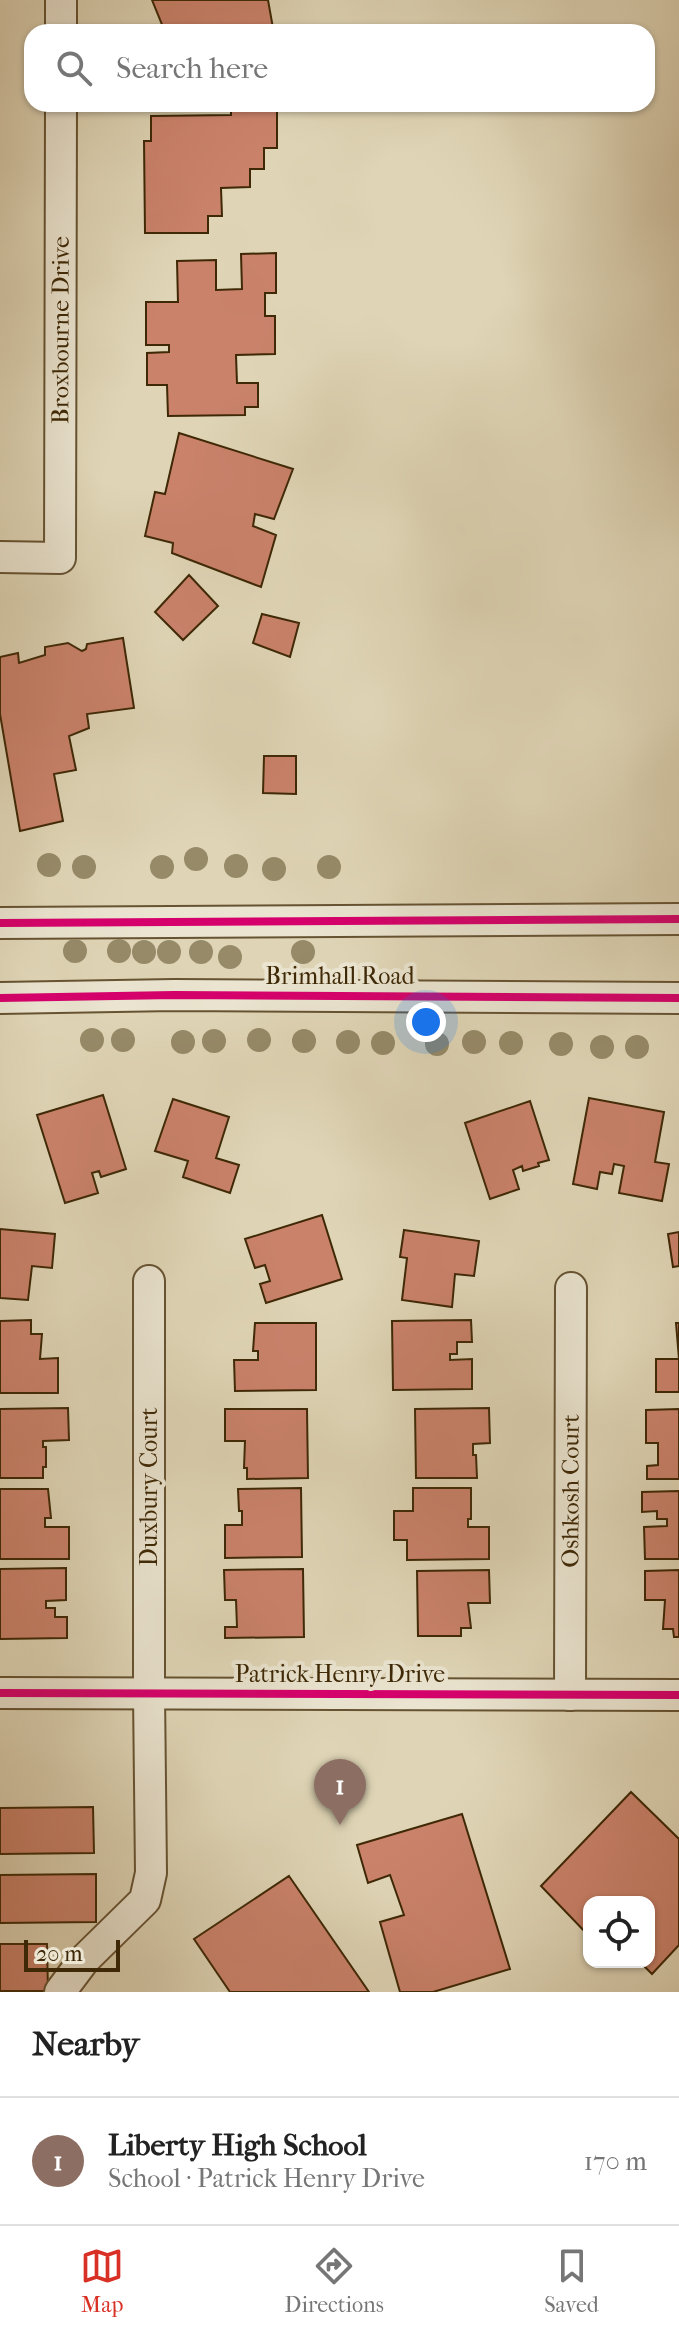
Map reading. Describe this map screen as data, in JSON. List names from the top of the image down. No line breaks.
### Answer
{"streets":{"street":["Broxbourne Drive","Brimhall Road","Duxbury Court","Oshkosh Court","Patrick Henry Drive"]},"crossings":[["Duxbury Court","Patrick Henry Drive"],["Oshkosh Court","Patrick Henry Drive"]],"scale_bar":"20 m","page":{"search":"Search here","pins":"1","scale":"20 m","heading":"Nearby","list":[{"mark":"1","name":"Liberty High School","note":"School · Patrick Henry Drive","value":"170 m"}],"nav":["Map","Directions","Saved"]}}
